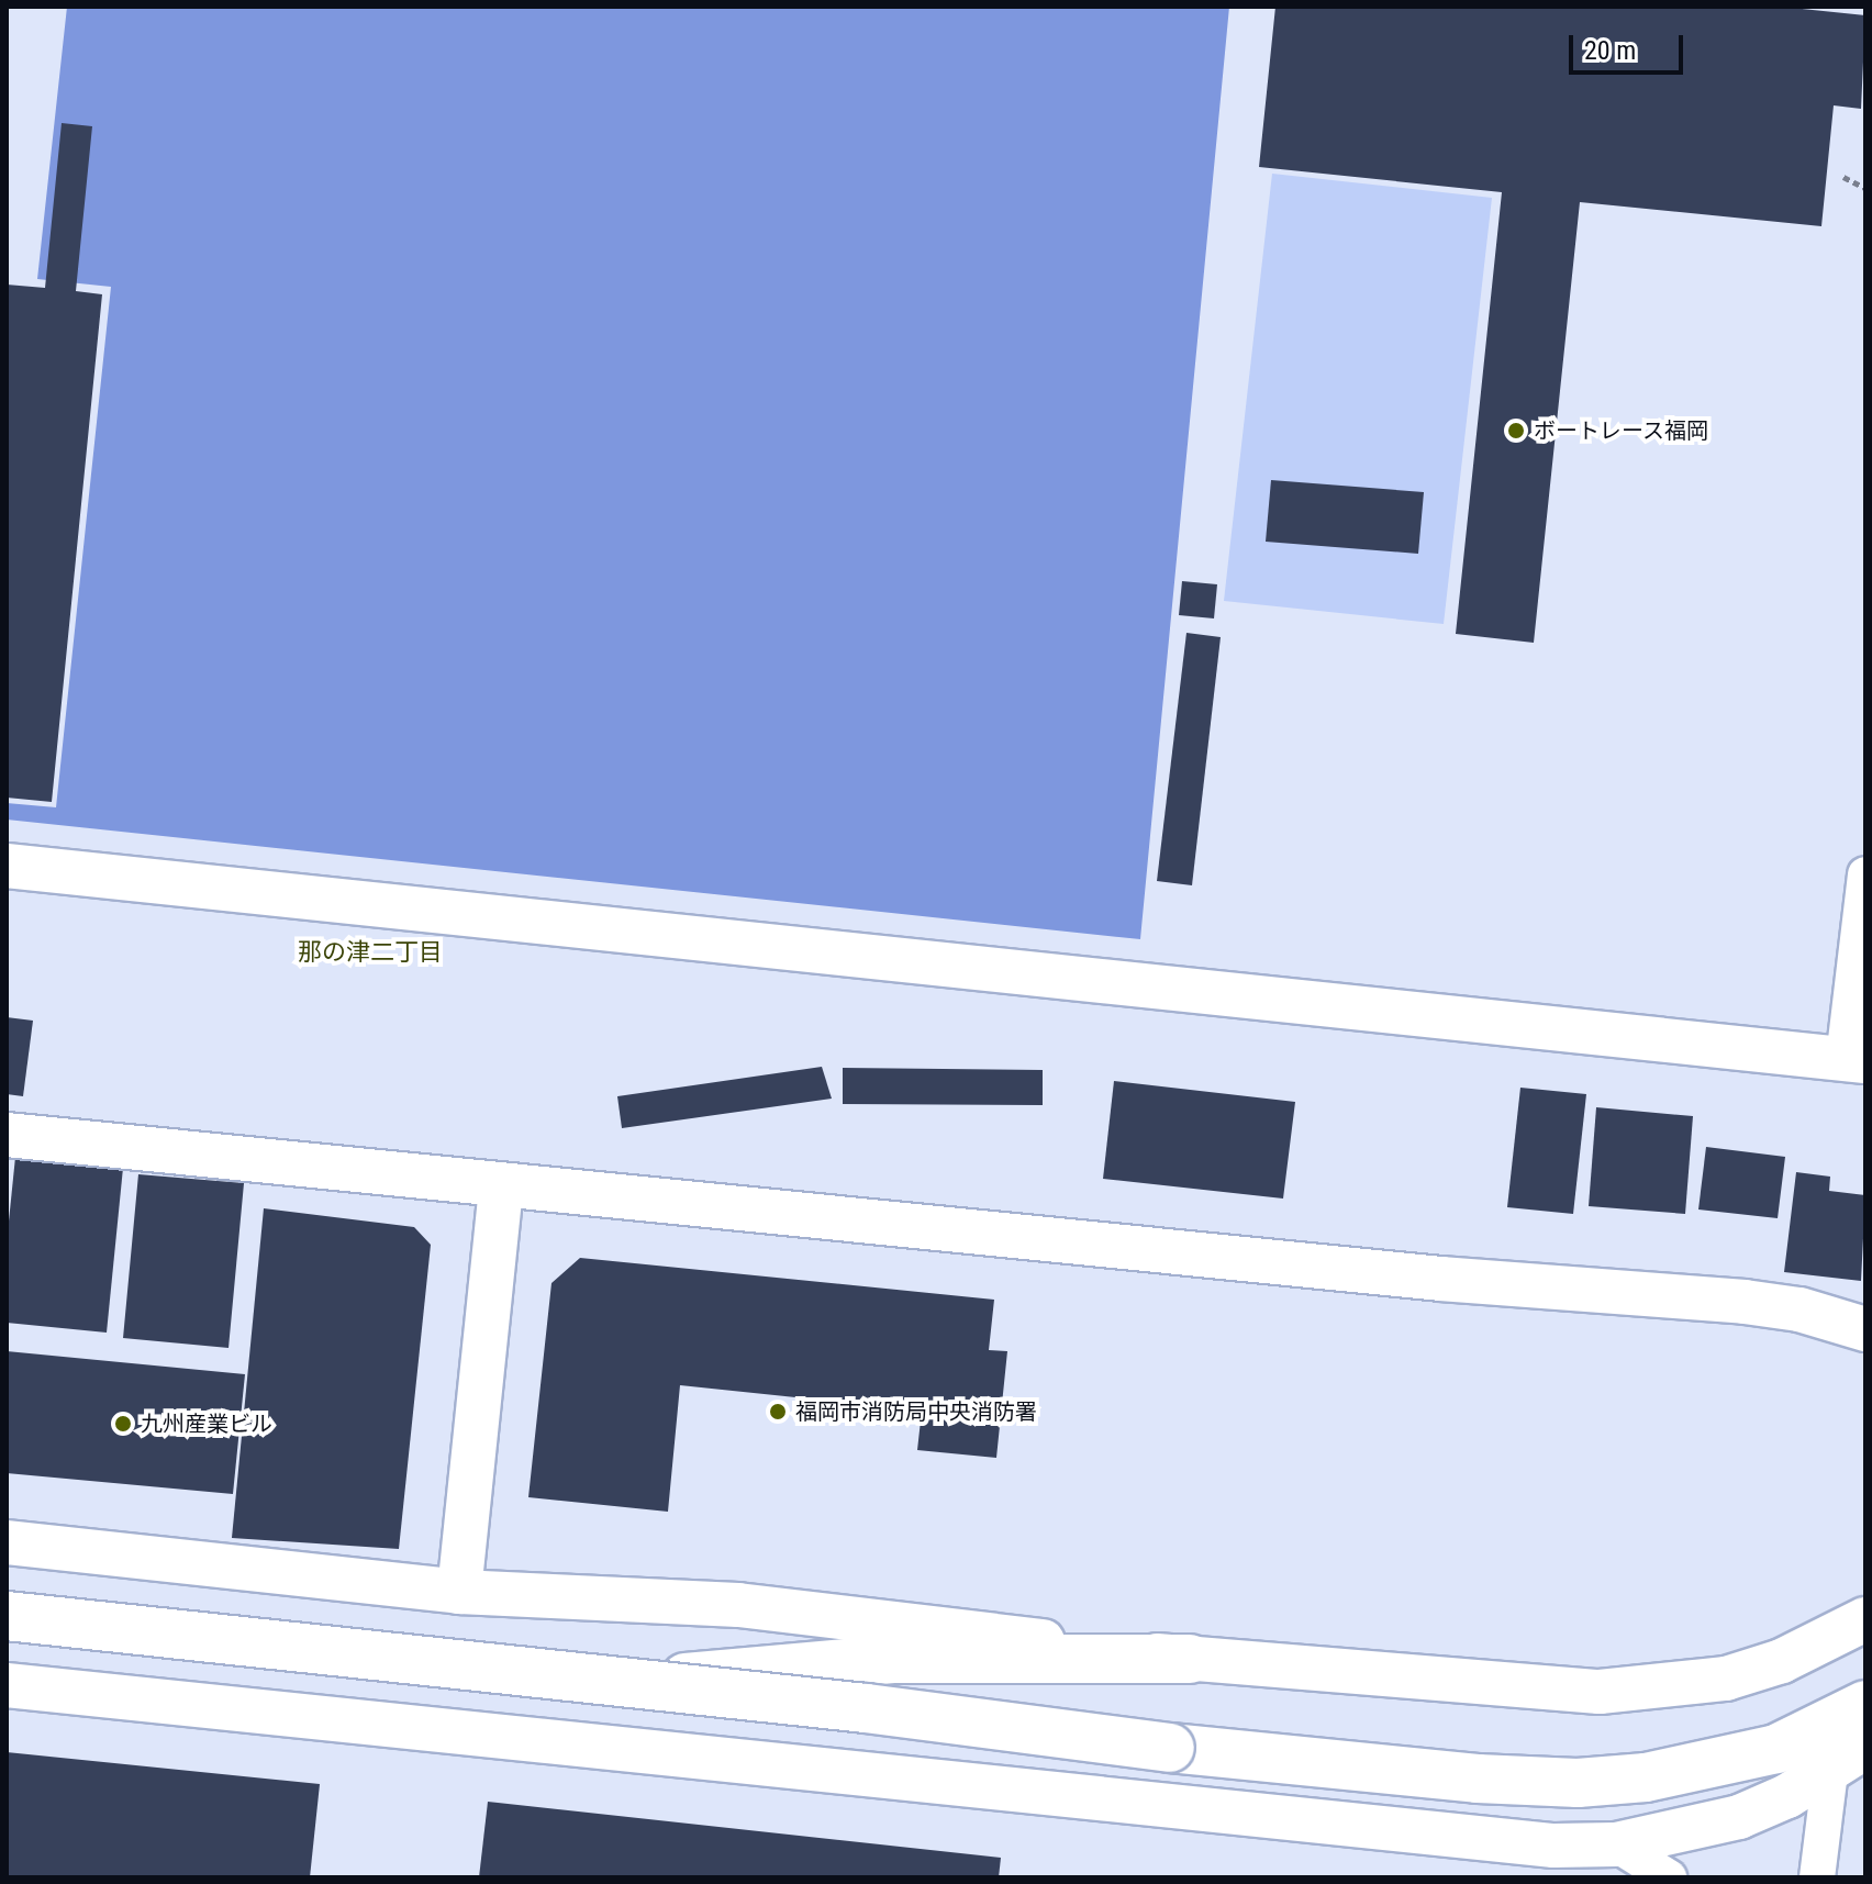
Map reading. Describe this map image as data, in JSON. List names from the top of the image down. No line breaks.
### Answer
{"districts":["那の津二丁目"],"places":["ボートレース福岡","福岡市消防局中央消防署","九州産業ビル"],"scale_bar":"20 m"}
